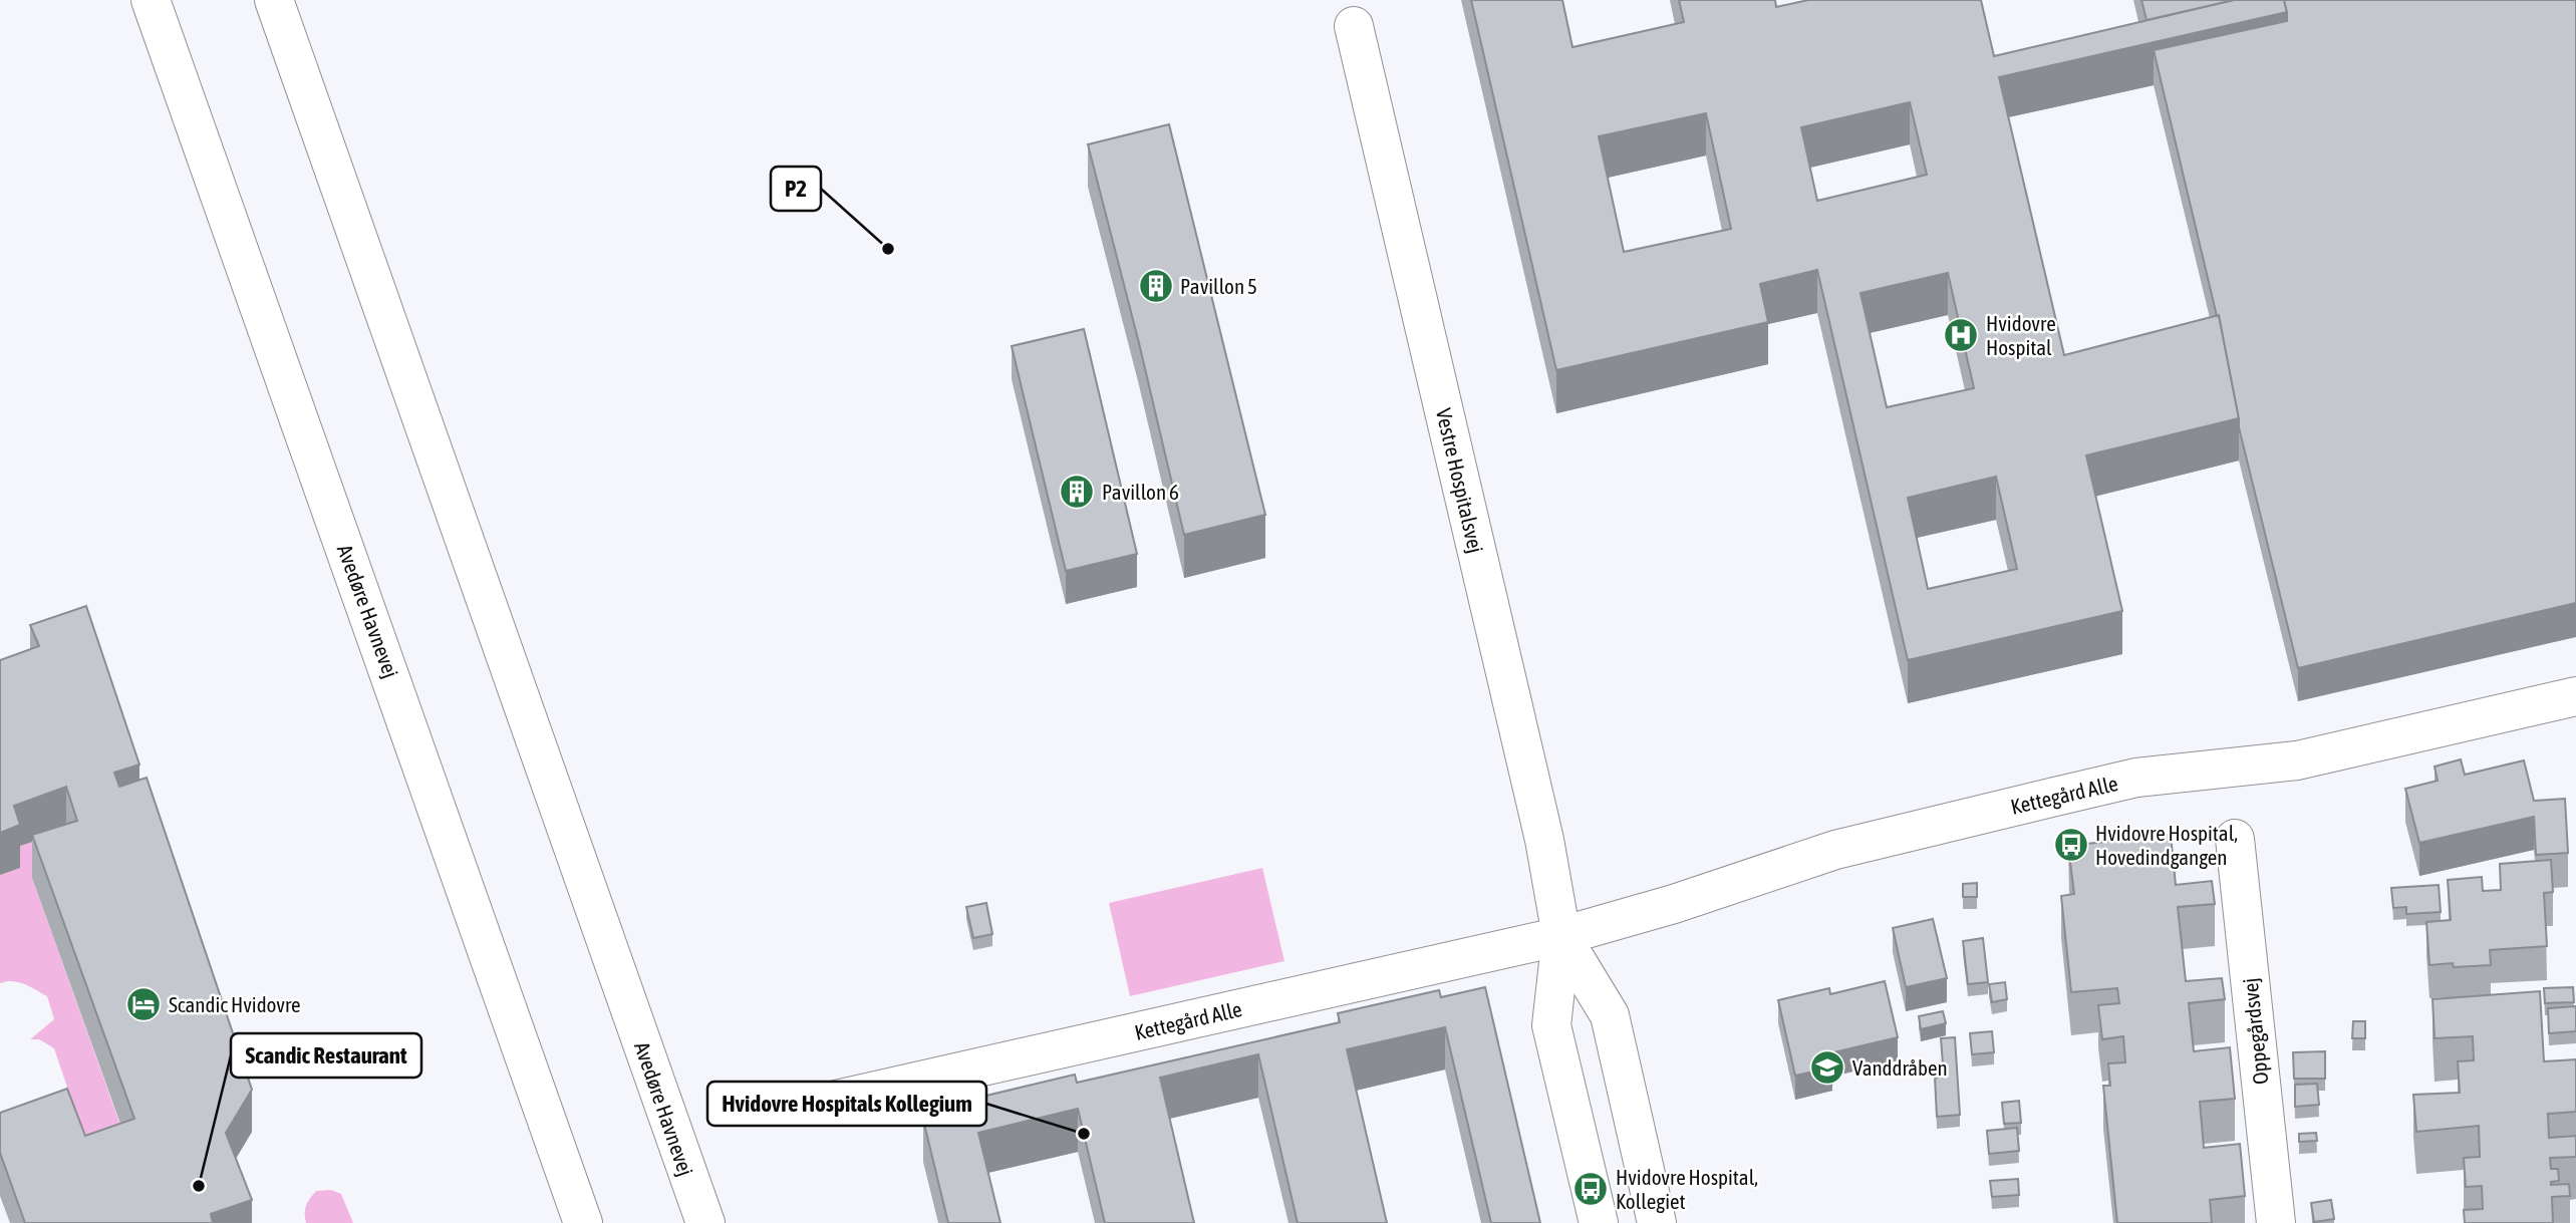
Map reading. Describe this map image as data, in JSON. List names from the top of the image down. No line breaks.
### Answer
{"streets":{"street":["Vestre Hospitalsvej","Avedøre Havnevej","Kettegård Alle","Oppegårdsvej"]},"crossings":[["Vestre Hospitalsvej","Kettegård Alle"]],"places":{"other":["P2","Hvidovre Hospitals Kollegium","Scandic Restaurant"],"building":["Pavillon 5","Pavillon 6"],"hospital":["Hvidovre Hospital"],"bus stop":["Hvidovre Hospital, Hovedindgangen","Hvidovre Hospital, Kollegiet"],"hotel":["Scandic Hvidovre"],"school or university":["Vanddråben"]}}
